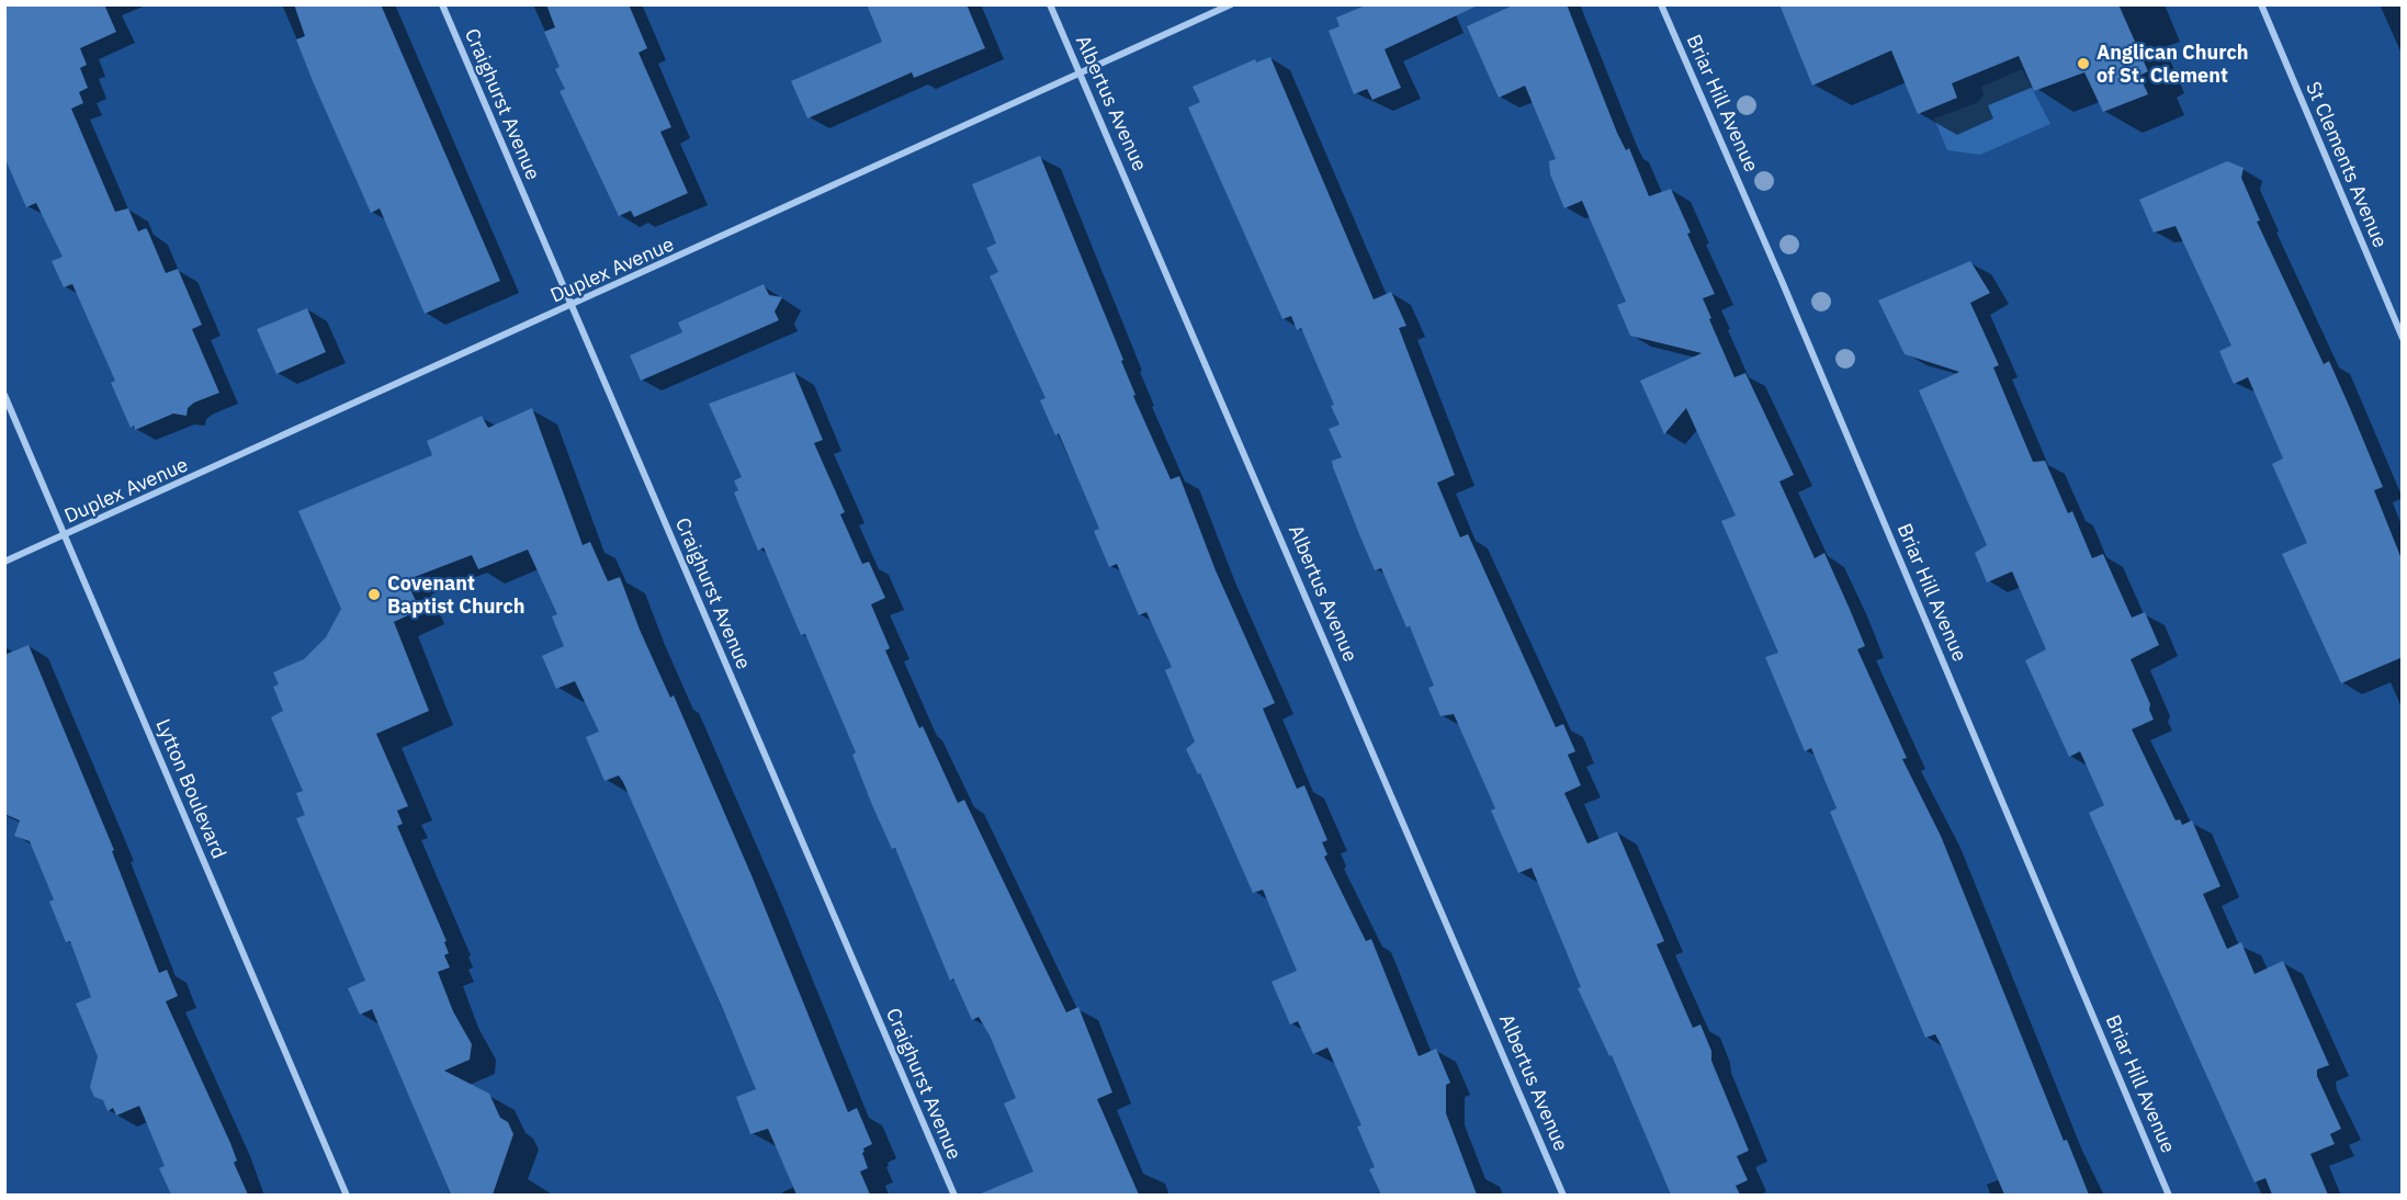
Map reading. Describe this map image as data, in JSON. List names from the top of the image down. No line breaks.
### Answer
{"streets":{"street":["Albertus Avenue","Briar Hill Avenue","Craighurst Avenue","St Clements Avenue","Duplex Avenue","Lytton Boulevard"]},"crossings":[["Albertus Avenue","Duplex Avenue"],["Craighurst Avenue","Duplex Avenue"],["Duplex Avenue","Lytton Boulevard"]],"places":["Anglican Church of St. Clement","Covenant Baptist Church"]}
